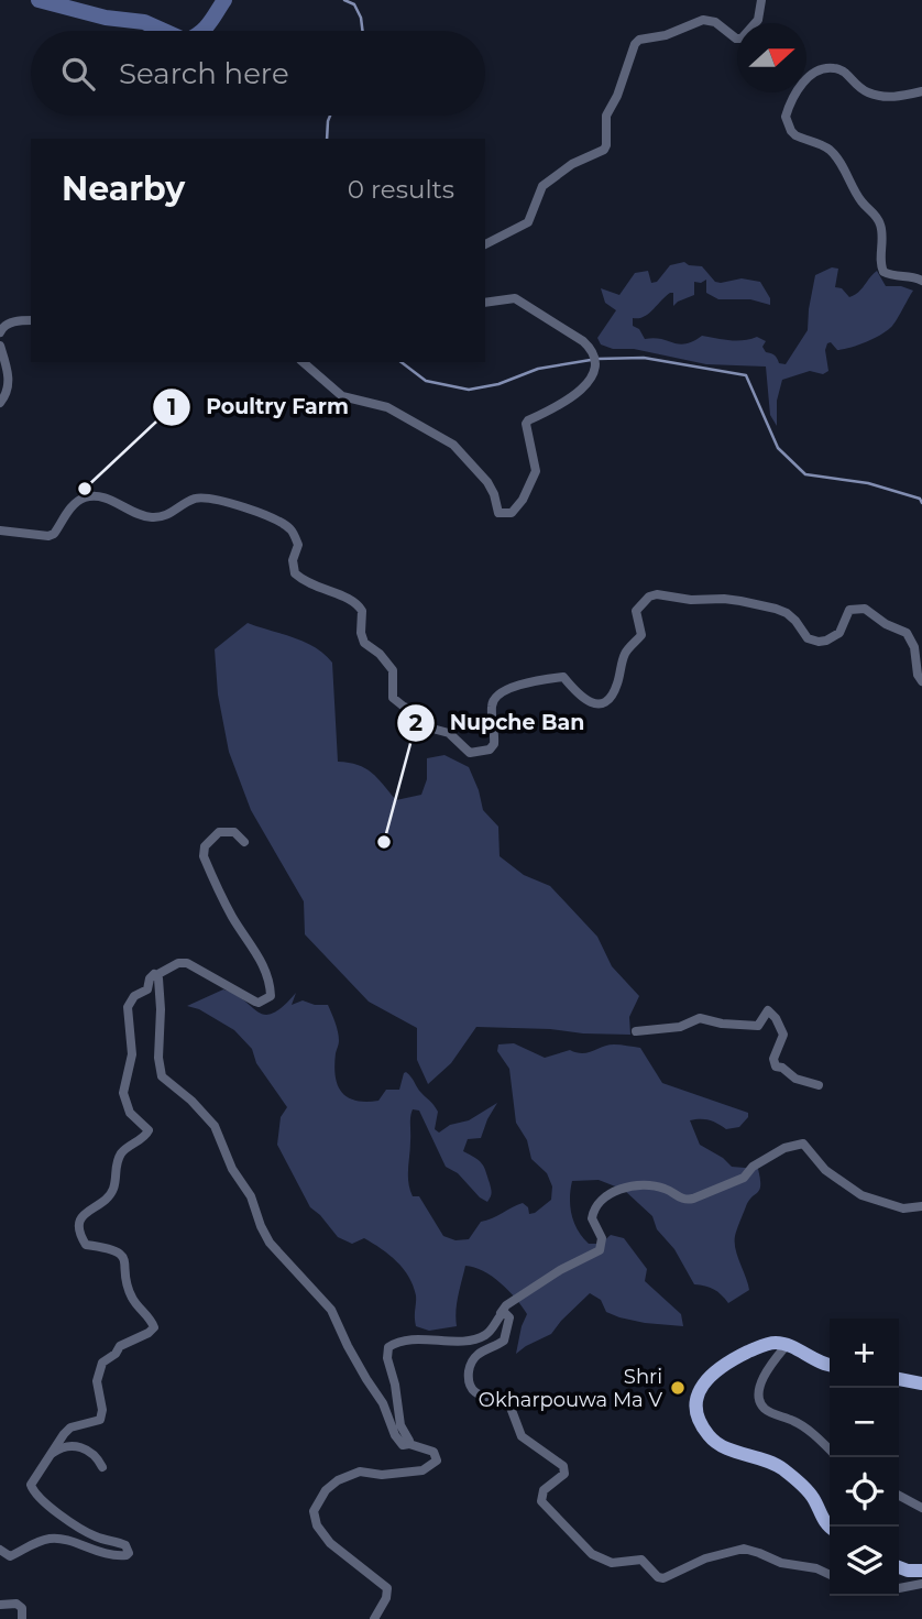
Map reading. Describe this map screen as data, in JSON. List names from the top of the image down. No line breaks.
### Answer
{"places":["Poultry Farm","Nupche Ban","Shri Okharpouwa Ma V"],"north":"right","page":{"search":"Search here","heading":["Nearby","0 results"],"map_buttons":["+","−"]}}
